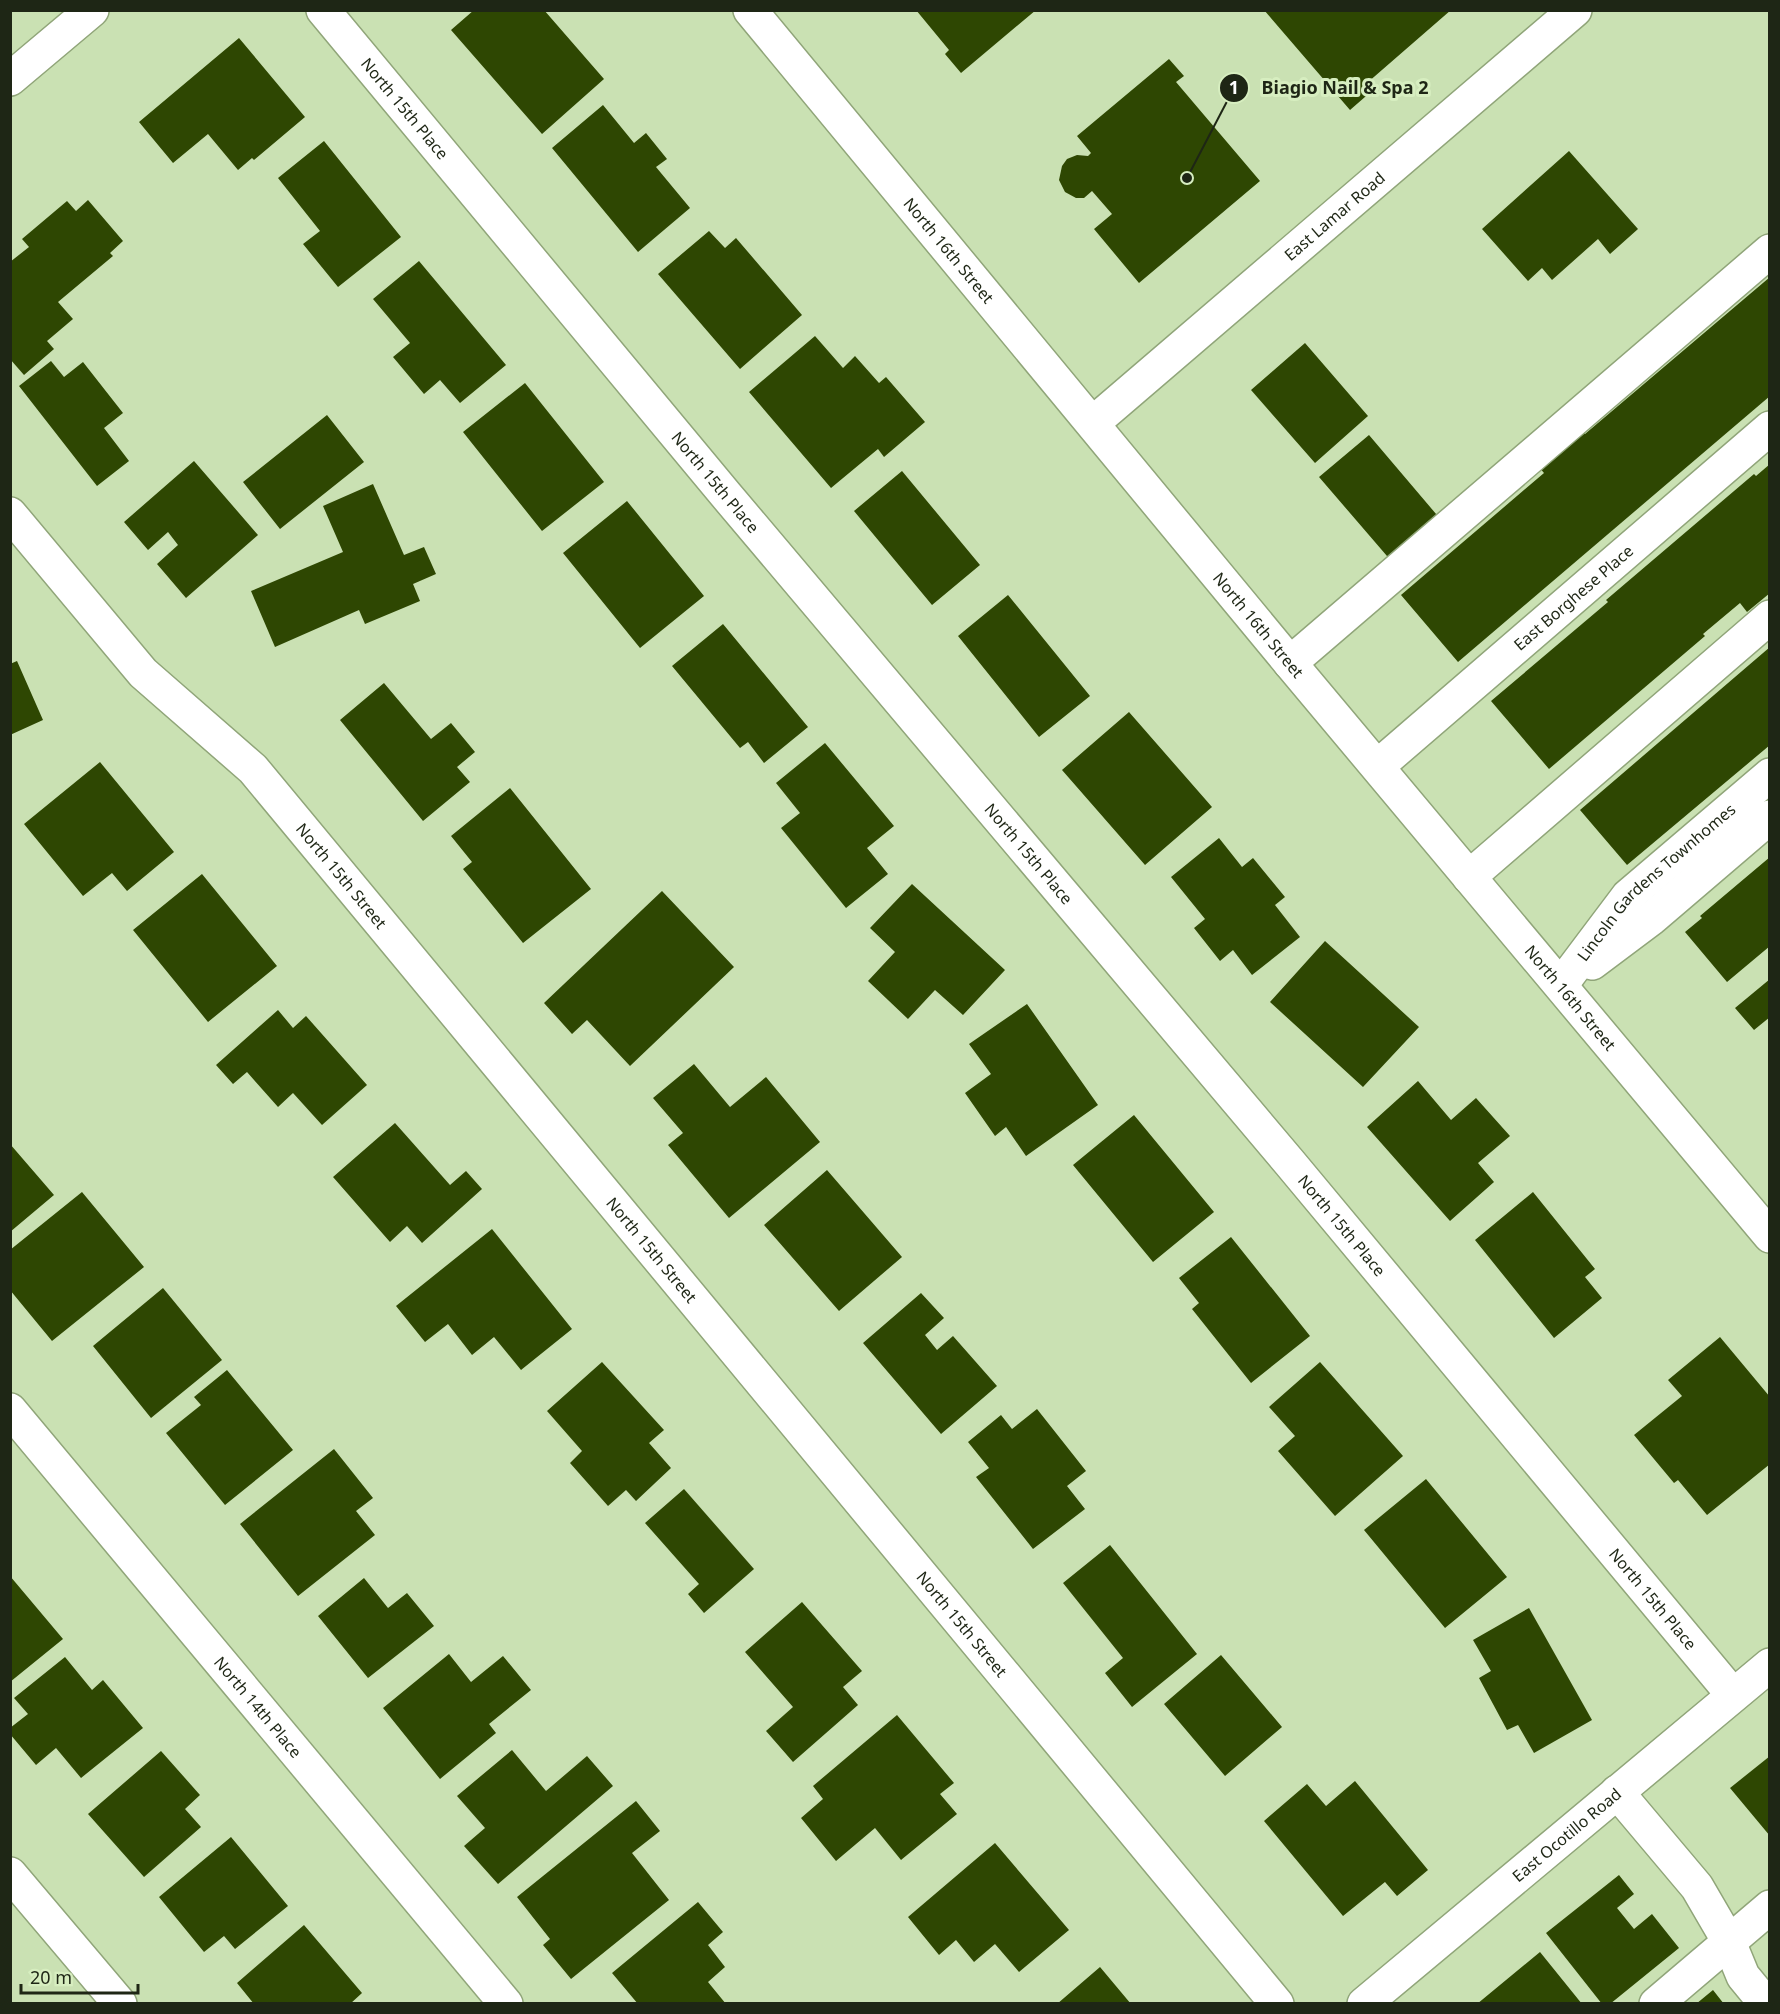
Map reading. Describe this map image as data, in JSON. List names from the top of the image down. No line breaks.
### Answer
{"streets":{"street":["North 15th Place","East Lamar Road","North 16th Street","East Borghese Place","North 15th Street","Lincoln Gardens Townhomes","North 14th Place","East Ocotillo Road"]},"crossings":[["North 15th Place","East Ocotillo Road"],["East Lamar Road","North 16th Street"],["North 16th Street","East Borghese Place"],["North 16th Street","Lincoln Gardens Townhomes"]],"places":["Biagio Nail & Spa 2"],"scale_bar":"20 m"}
